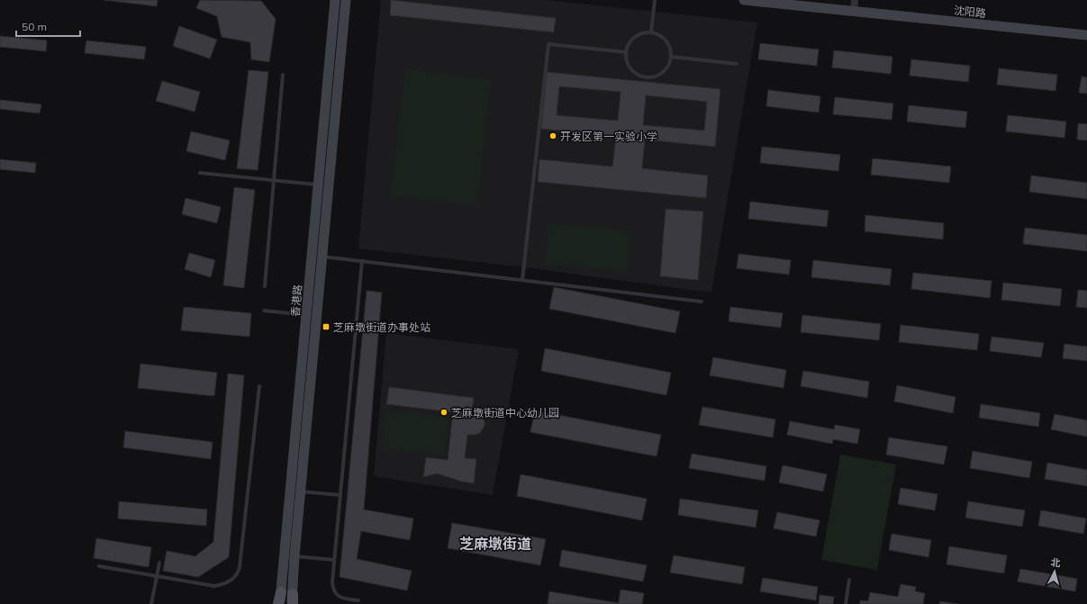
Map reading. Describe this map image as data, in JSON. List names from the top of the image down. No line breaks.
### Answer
{"streets":{"main road":["沈阳路","香港路"]},"districts":["芝麻墩街道"],"places":{"other":["开发区第一实验小学","芝麻墩街道中心幼儿园"],"transit":["芝麻墩街道办事处站"]},"scale_bar":"50 m","north":"top"}
